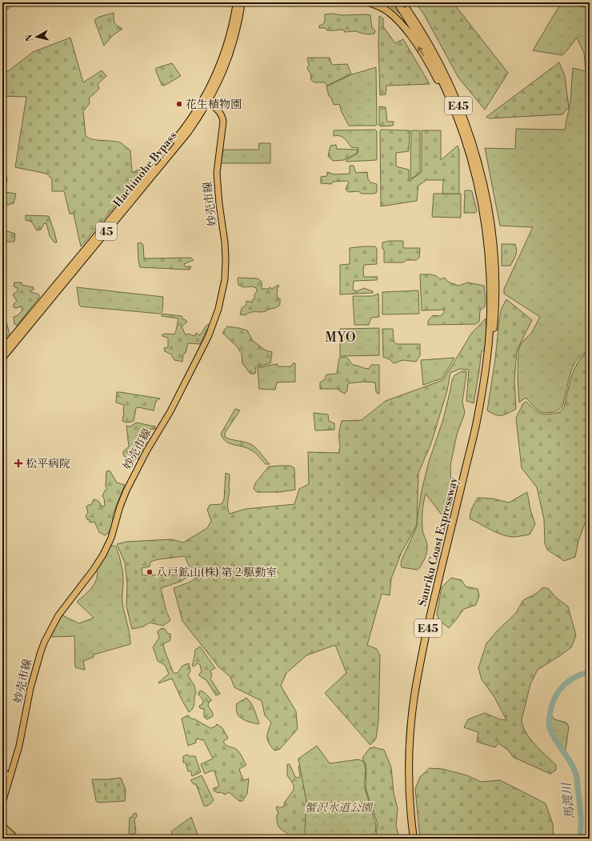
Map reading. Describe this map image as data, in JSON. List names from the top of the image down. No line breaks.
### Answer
{"streets":{"highway":["E45","Hachinohe Bypass","45","Sanriku Coast Expressway"],"main road":["妙売市線"]},"crossings":[["Hachinohe Bypass","妙売市線"]],"districts":["MYO"],"water":["馬渡川"],"parks":["蟹沢水道公園"],"places":{"other":["花生植物園","八戸鉱山(株) 第２駆動室"],"health":["松平病院"]},"north":"left"}
